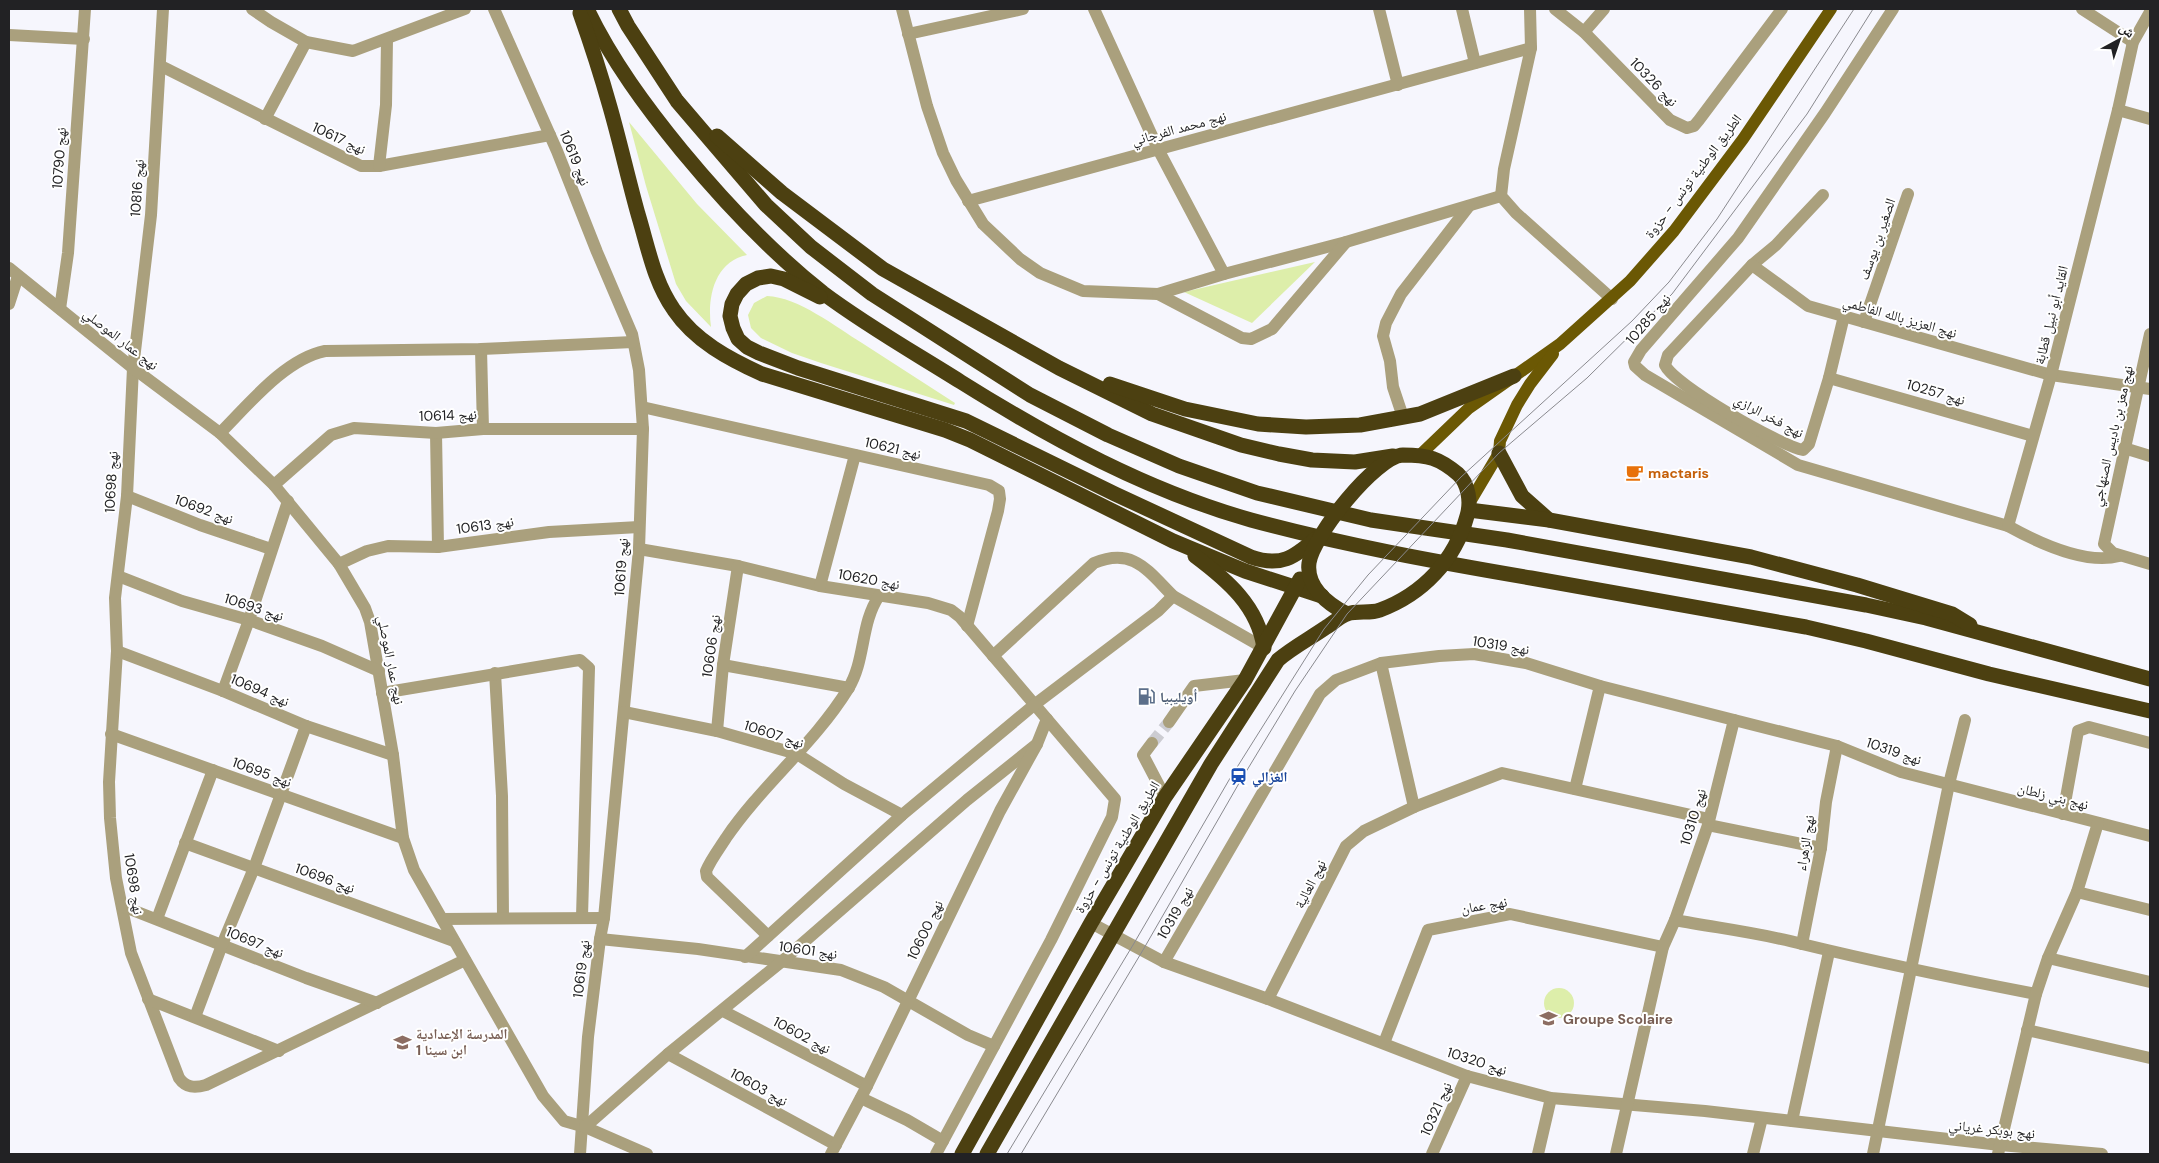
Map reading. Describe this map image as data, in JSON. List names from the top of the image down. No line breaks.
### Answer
{"streets":{"highway":["الطريق الوطنية تونس - حزوة"],"street":["نهج 10326","نهج محمد الفرجاني","نهج 10617","نهج 10790","نهج 10619","نهج 10816","الصغير بن يوسف","القايد أبو نبيل قطابة","نهج العزيز بالله الفاطمي","نهج 10285","نهج عمار الموصلي","نهج 10257","نهج 10614","نهج فخر الرازي","نهج معز بن باديس الصنهاجي","نهج 10621","نهج 10698","نهج 10692","نهج 10613","نهج 10620","نهج 10693","نهج 10319","نهج 10606","نهج 10694","نهج 10607","نهج 10695","نهج بني زلطان","نهج 10310","نهج الزهراء","نهج 10696","نهج العالية","نهج عمان","نهج 10600","نهج 10697","نهج 10601","نهج 10602","نهج 10320","نهج 10603","نهج 10321","نهج بوبكر غرياني"]},"crossings":[["نهج 10617","نهج 10619"],["نهج 10617","نهج 10816"],["نهج 10790","نهج عمار الموصلي"],["نهج 10619","نهج عمار الموصلي"],["نهج 10619","نهج 10614"],["نهج 10619","نهج 10621"],["نهج 10619","نهج 10613"],["نهج 10619","نهج 10620"],["نهج 10619","نهج 10607"],["نهج 10619","نهج 10601"],["الطريق الوطنية تونس - حزوة","نهج 10320"],["نهج 10816","نهج عمار الموصلي"],["نهج 10816","نهج 10698"],["الصغير بن يوسف","نهج العزيز بالله الفاطمي"],["القايد أبو نبيل قطابة","نهج العزيز بالله الفاطمي"],["القايد أبو نبيل قطابة","نهج 10285"],["القايد أبو نبيل قطابة","نهج 10257"],["نهج العزيز بالله الفاطمي","نهج فخر الرازي"],["نهج العزيز بالله الفاطمي","نهج معز بن باديس الصنهاجي"],["نهج عمار الموصلي","نهج 10614"],["نهج عمار الموصلي","نهج 10698"],["نهج عمار الموصلي","نهج 10613"],["نهج عمار الموصلي","نهج 10693"],["نهج عمار الموصلي","نهج 10694"],["نهج عمار الموصلي","نهج 10695"],["نهج عمار الموصلي","نهج 10696"],["نهج 10257","نهج فخر الرازي"],["نهج 10621","نهج 10620"],["نهج 10698","نهج 10692"],["نهج 10698","نهج 10693"],["نهج 10698","نهج 10694"],["نهج 10698","نهج 10695"],["نهج 10698","نهج 10697"],["نهج 10620","نهج 10606"],["نهج 10620","نهج 10600"],["نهج 10319","نهج بني زلطان"],["نهج 10319","نهج 10310"],["نهج 10319","نهج الزهراء"],["نهج 10319","نهج 10320"],["نهج 10606","نهج 10607"],["نهج 10310","نهج العالية"],["نهج 10310","نهج عمان"],["نهج 10310","نهج 10320"],["نهج الزهراء","نهج العالية"],["نهج العالية","نهج 10320"],["نهج عمان","نهج 10320"],["نهج 10600","نهج 10601"],["نهج 10600","نهج 10602"],["نهج 10600","نهج 10603"],["نهج 10320","نهج 10321"],["نهج 10320","نهج بوبكر غرياني"]],"places":{"cafe":["mactaris"],"fuel station":["أويليبيا"],"station":["الغزالي"],"school or university":["Groupe Scolaire","المدرسة الإعدادية ابن سينا 1"]},"north":"top right"}
